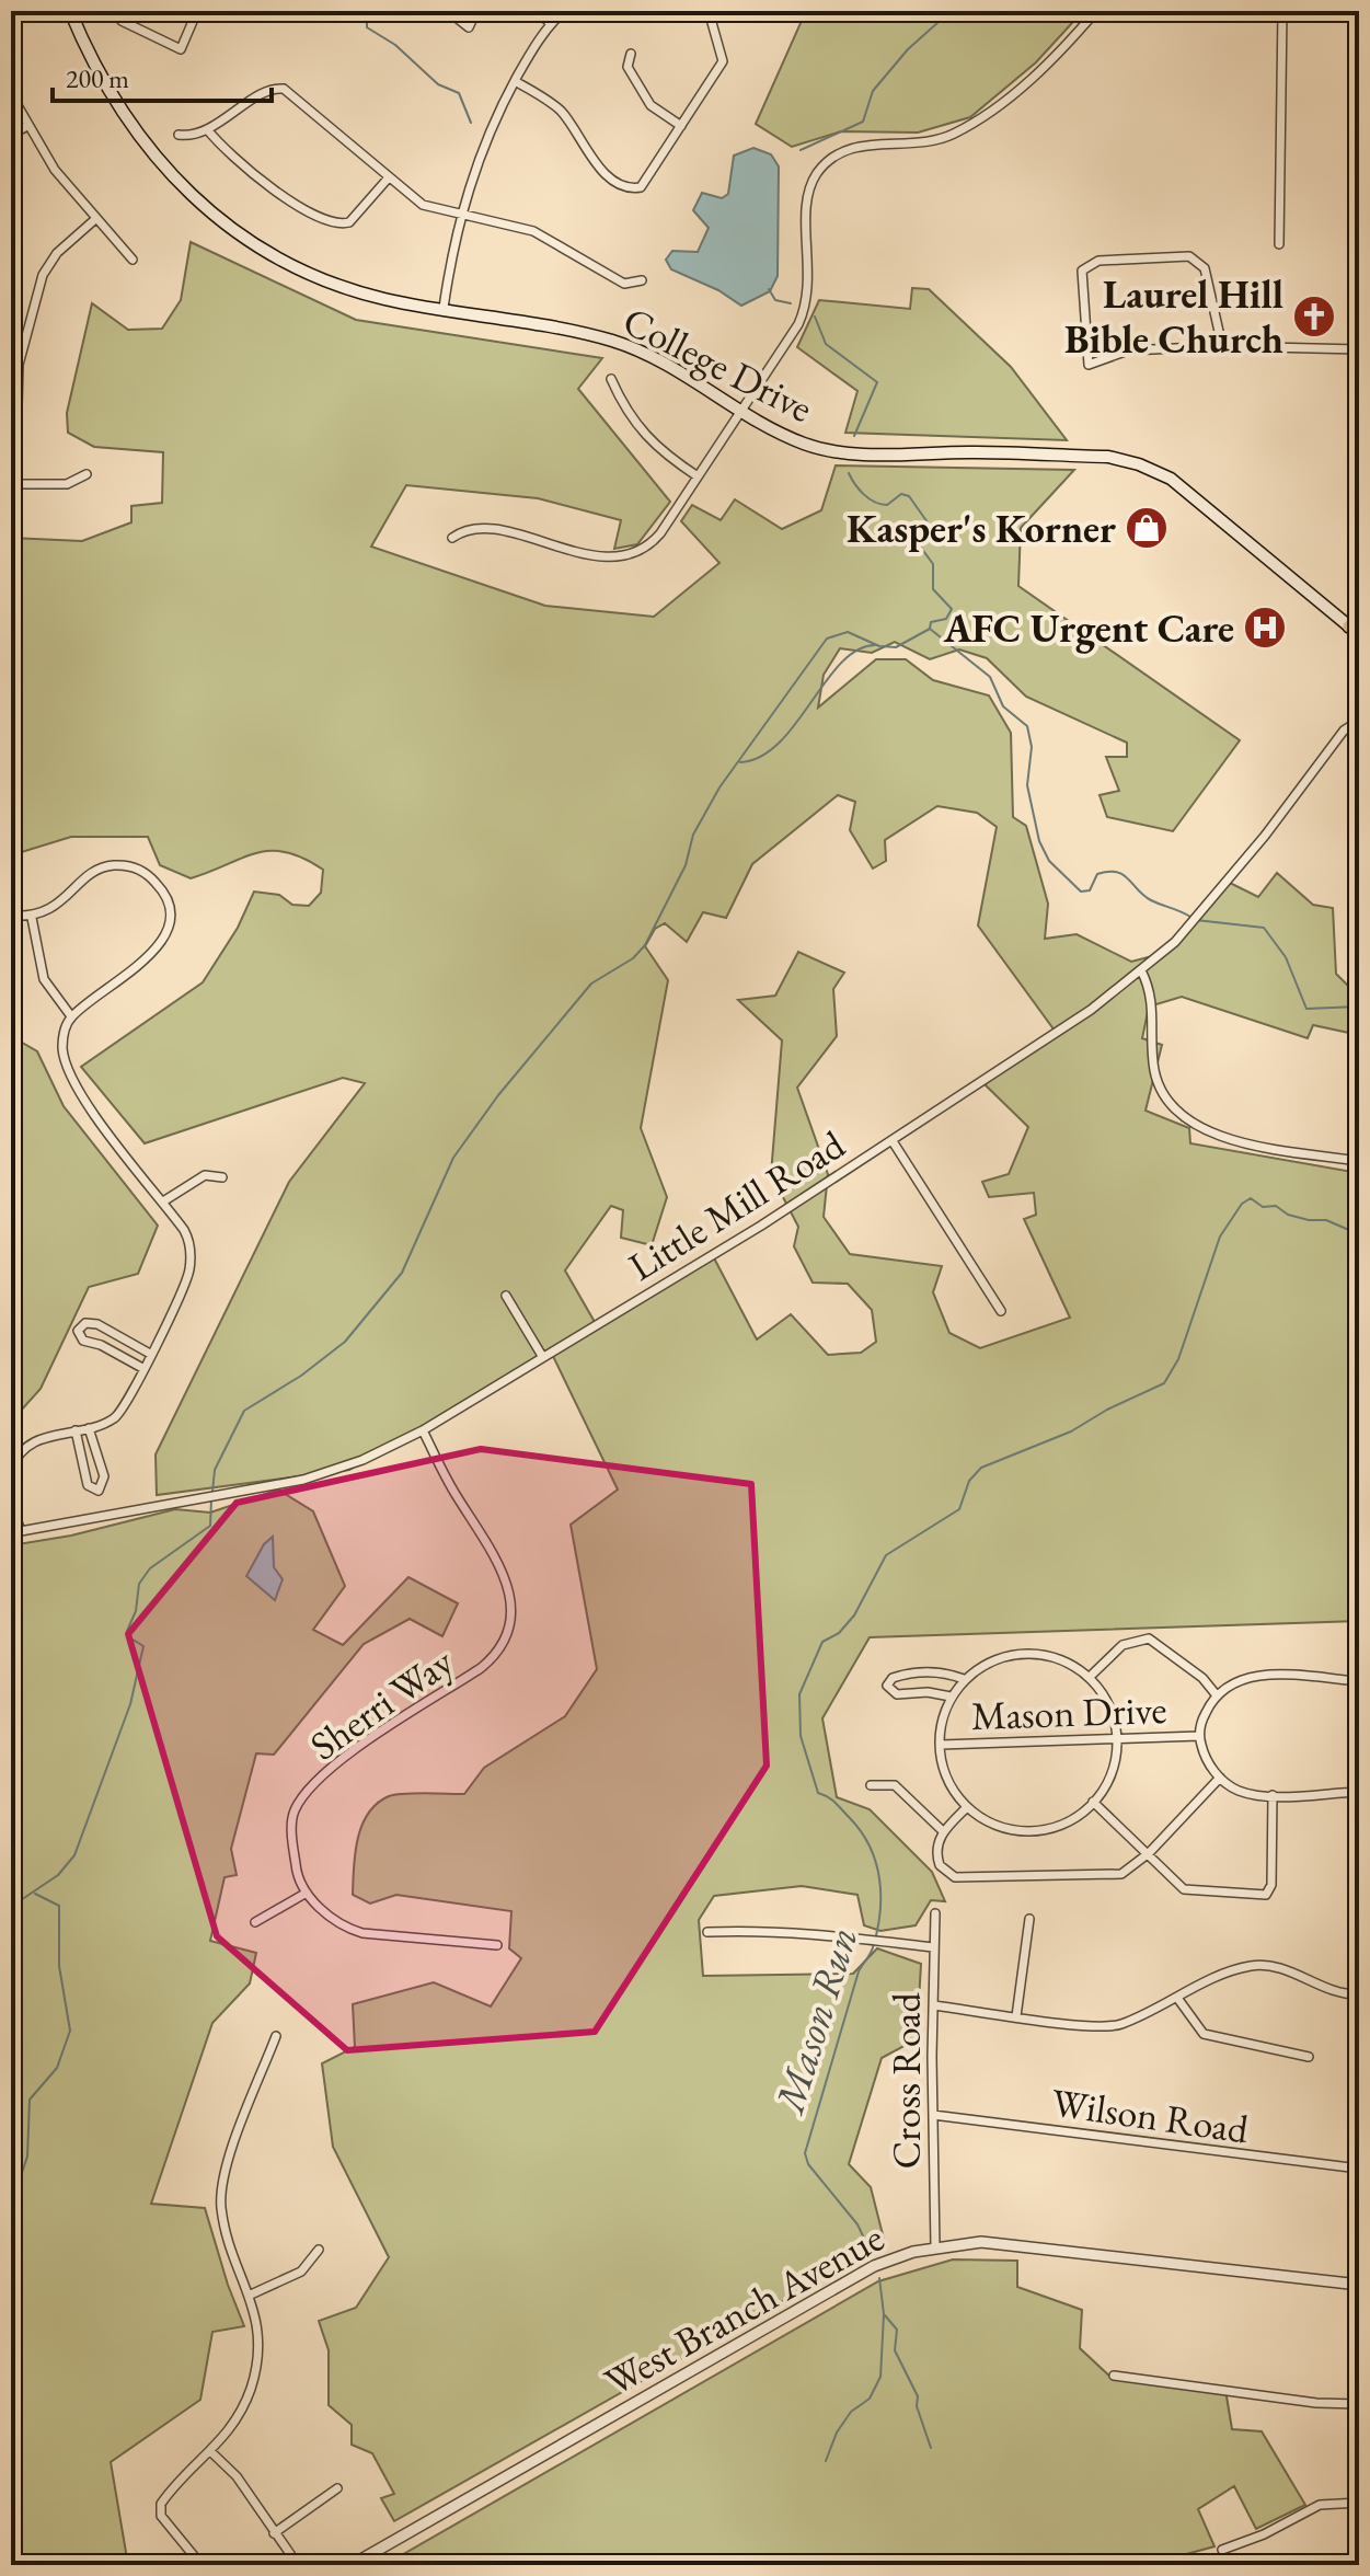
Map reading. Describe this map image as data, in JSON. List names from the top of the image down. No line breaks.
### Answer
{"streets":{"main road":["College Drive"],"street":["Little Mill Road","Sherri Way","Mason Drive","Cross Road","Wilson Road","West Branch Avenue"]},"crossings":[["Little Mill Road","Sherri Way"],["Cross Road","Wilson Road"],["Cross Road","West Branch Avenue"]],"water":["Mason Run"],"places":{"church":["Laurel Hill Bible Church"],"shop":["Kasper's Korner"],"hospital":["AFC Urgent Care"]},"scale_bar":"200 m"}
